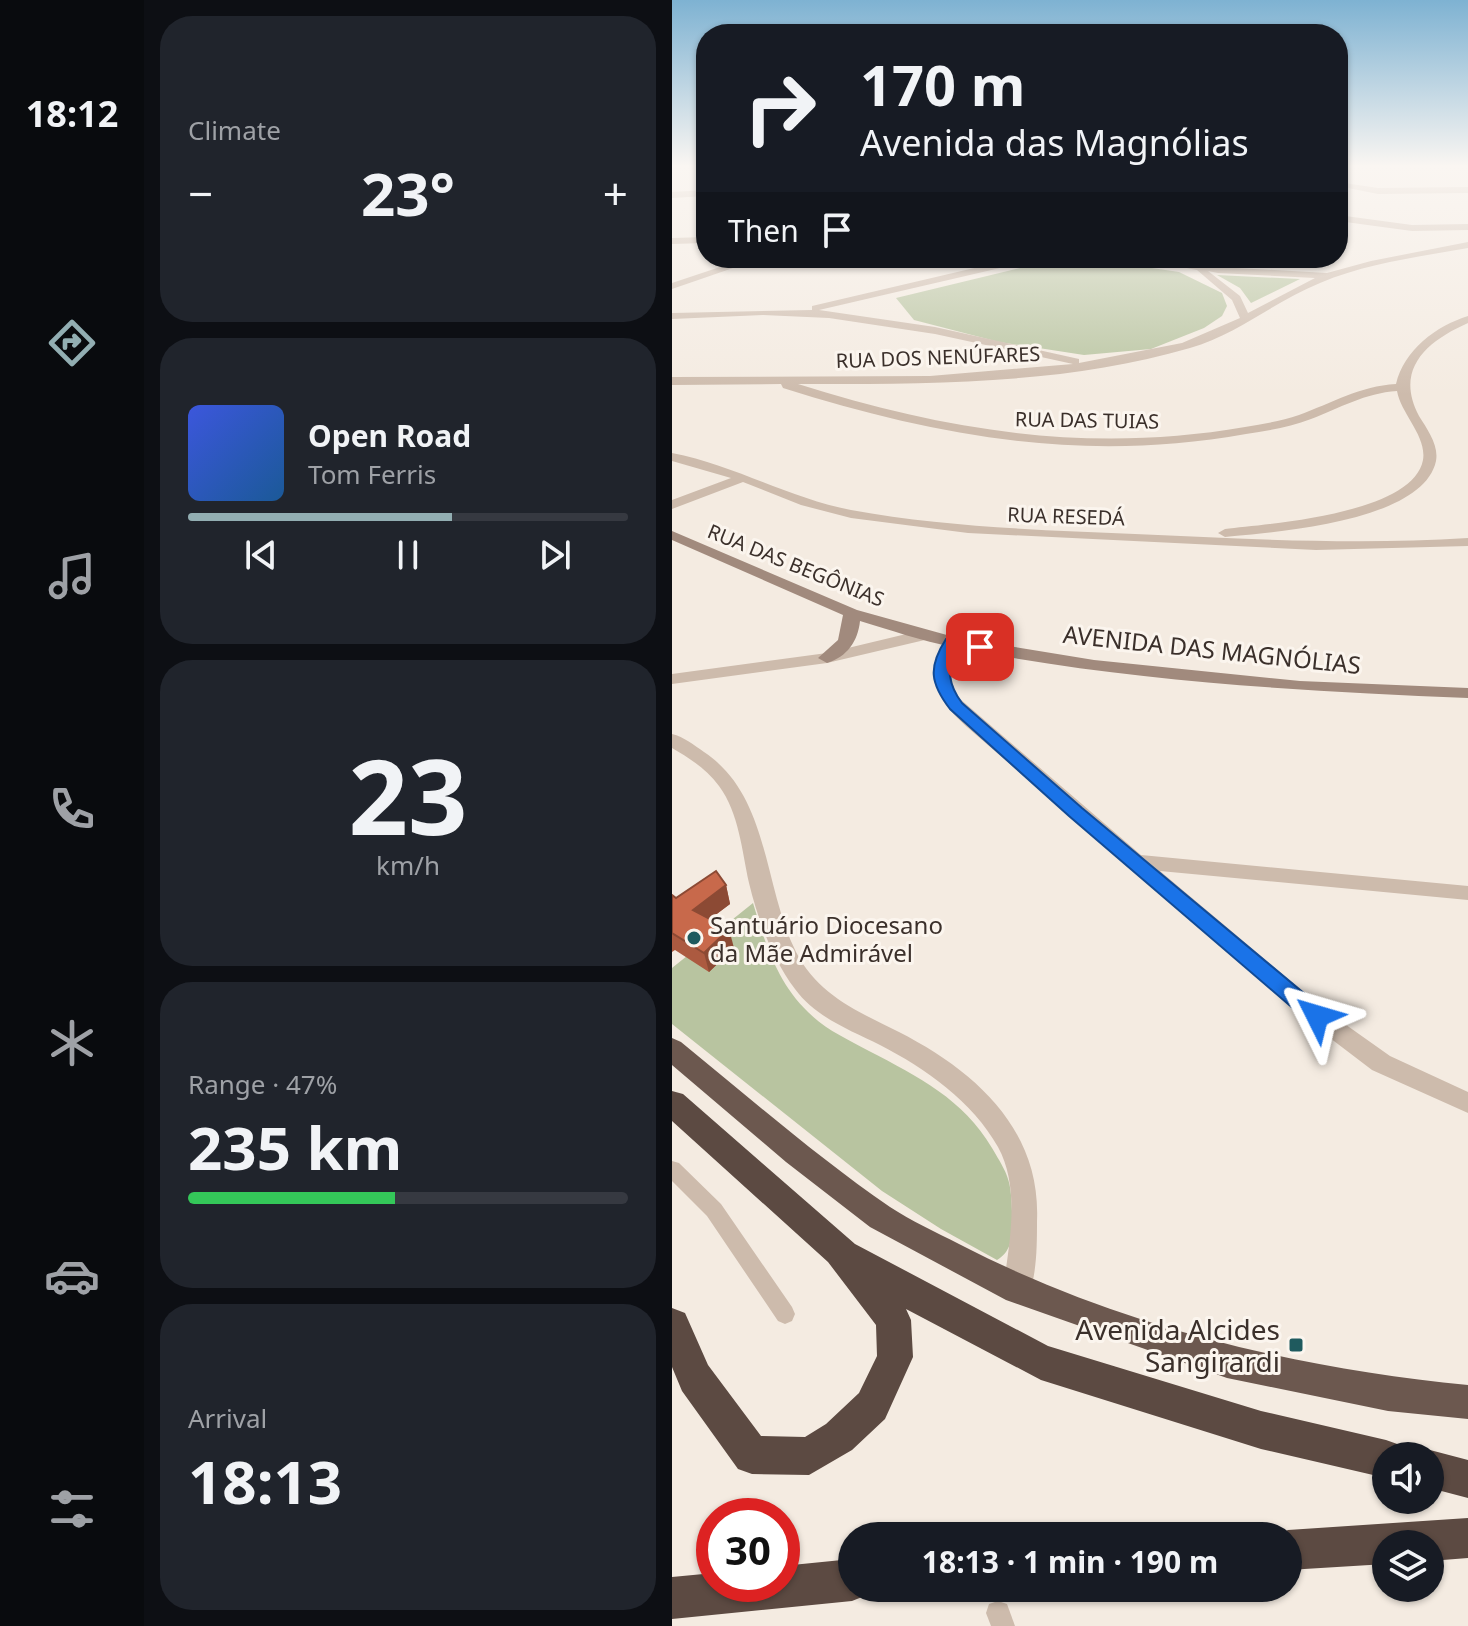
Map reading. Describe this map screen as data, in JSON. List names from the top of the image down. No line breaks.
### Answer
{"streets":{"main road":["RUA DAS BEGÔNIAS","AVENIDA DAS MAGNÓLIAS"],"street":["RUA DOS NENÚFARES","RUA DAS TUIAS","RUA RESEDÁ"]},"crossings":[["RUA DOS NENÚFARES","RUA DAS TUIAS"],["RUA DAS BEGÔNIAS","AVENIDA DAS MAGNÓLIAS"]],"places":{"other":["Santuário Diocesano da Mãe Admirável"],"transit":["Avenida Alcides Sangirardi"]},"page":{"tabs":"18:12","tile":["Climate",["23","km/h"],["Range · 47%","235 km"],["Arrival","18:13"]],"turn":["170 m","Avenida das Magnólias"],"heat":["−","23°","+"],"then":"Then","song":["Open Road","Tom Ferris"],"limit":"30","trip":"18:13 · 1 min · 190 m"}}
